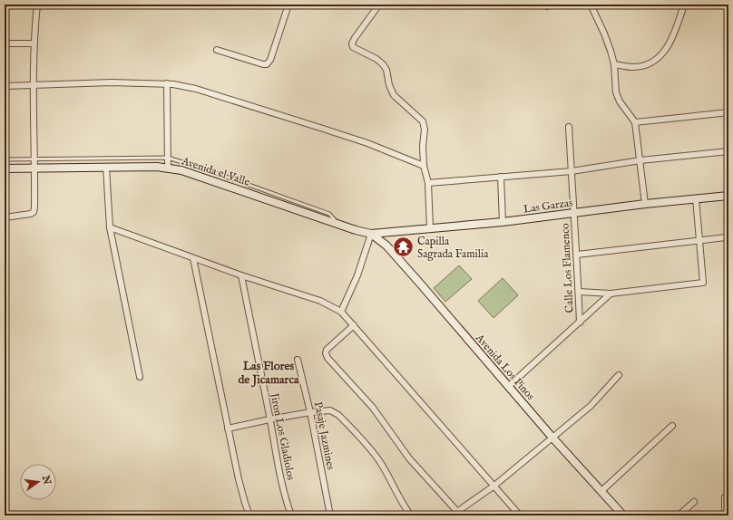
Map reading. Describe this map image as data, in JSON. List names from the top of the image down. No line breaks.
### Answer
{"streets":{"street":["Avenida el Valle","Las Garzas","Calle Los Flamenco","Avenida Los Pinos","Pasaje Jazmines","Jiron Los Gladiolos"]},"crossings":[["Avenida el Valle","Las Garzas"],["Avenida el Valle","Avenida Los Pinos"],["Las Garzas","Calle Los Flamenco"],["Las Garzas","Avenida Los Pinos"]],"districts":["Las Flores de Jicamarca"],"places":{"temple":["Capilla Sagrada Familia"]},"north":"right"}
